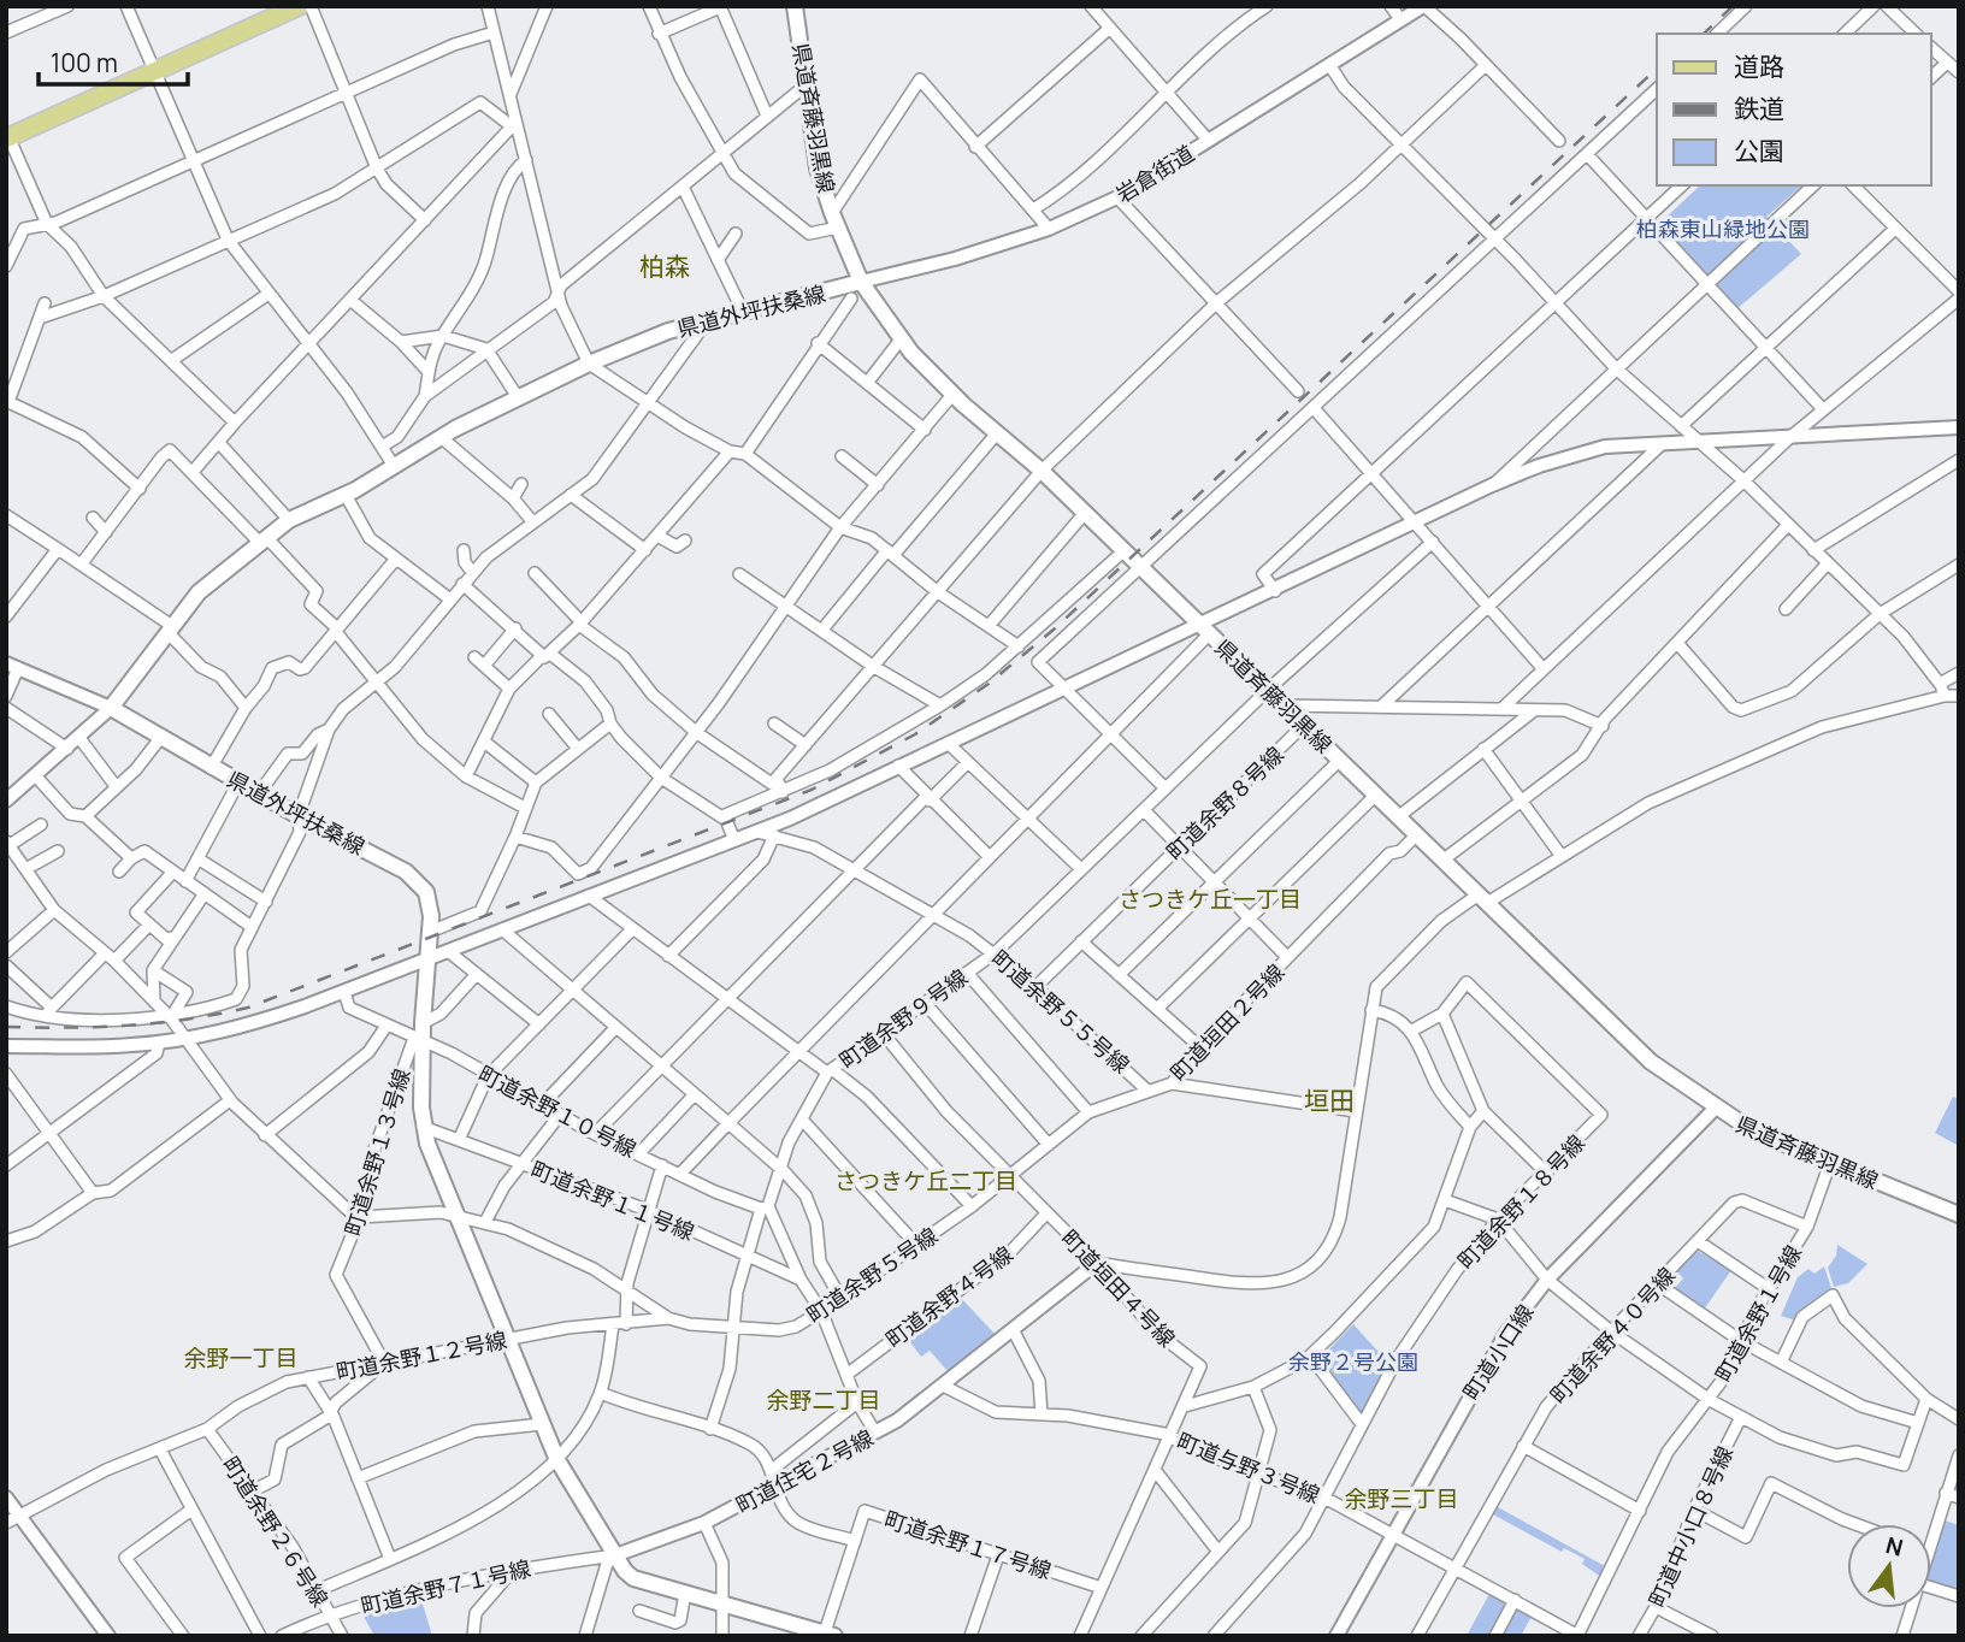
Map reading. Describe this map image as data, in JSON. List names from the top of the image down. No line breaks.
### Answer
{"streets":{"main road":["県道斉藤羽黒線","県道外坪扶桑線"],"street":["岩倉街道","町道余野８号線","町道余野５５号線","町道余野９号線","町道垣田２号線","町道余野１０号線","町道余野１３号線","町道余野１１号線","町道余野１８号線","町道余野５号線","町道垣田４号線","町道余野４号線","町道余野１号線","町道余野４０号線","町道小口線","町道余野１２号線","町道与野３号線","町道住宅２号線","町道中小口８号線","町道余野２６号線","町道余野１７号線","町道余野７１号線"]},"crossings":[["県道斉藤羽黒線","岩倉街道"],["県道斉藤羽黒線","県道外坪扶桑線"],["県道斉藤羽黒線","町道余野８号線"],["県道斉藤羽黒線","町道余野９号線"],["県道斉藤羽黒線","町道垣田２号線"],["県道斉藤羽黒線","町道余野１号線"],["県道斉藤羽黒線","町道小口線"],["岩倉街道","県道外坪扶桑線"],["県道外坪扶桑線","町道余野１０号線"],["県道外坪扶桑線","町道余野１３号線"],["県道外坪扶桑線","町道余野１１号線"],["県道外坪扶桑線","町道余野５号線"],["県道外坪扶桑線","町道余野１２号線"],["県道外坪扶桑線","町道住宅２号線"],["県道外坪扶桑線","町道余野１７号線"],["県道外坪扶桑線","町道余野７１号線"],["町道余野８号線","町道余野５５号線"],["町道余野５５号線","町道余野９号線"],["町道余野５５号線","町道垣田２号線"],["町道余野９号線","町道余野１０号線"],["町道余野９号線","町道余野１１号線"],["町道余野９号線","町道余野５号線"],["町道余野９号線","町道垣田４号線"],["町道垣田２号線","町道余野５号線"],["町道垣田２号線","町道垣田４号線"],["町道余野１０号線","町道余野１３号線"],["町道余野１３号線","町道余野５号線"],["町道余野１３号線","町道余野１２号線"],["町道余野１８号線","町道与野３号線"],["町道余野５号線","町道垣田４号線"],["町道余野５号線","町道余野１２号線"],["町道垣田４号線","町道余野４号線"],["町道垣田４号線","町道与野３号線"],["町道垣田４号線","町道住宅２号線"],["町道垣田４号線","町道余野１７号線"],["町道余野１号線","町道余野４０号線"],["町道余野１号線","町道与野３号線"],["町道余野４０号線","町道与野３号線"],["町道小口線","町道与野３号線"],["町道余野１２号線","町道余野２６号線"],["町道与野３号線","町道住宅２号線"],["町道住宅２号線","町道余野７１号線"],["町道余野２６号線","町道余野７１号線"]],"districts":["柏森","さつきケ丘一丁目","垣田","さつきケ丘二丁目","余野一丁目","余野二丁目","余野三丁目"],"parks":["柏森東山緑地公園","余野２号公園"],"legend":["道路","鉄道","公園"],"scale_bar":"100 m","north":"top"}
